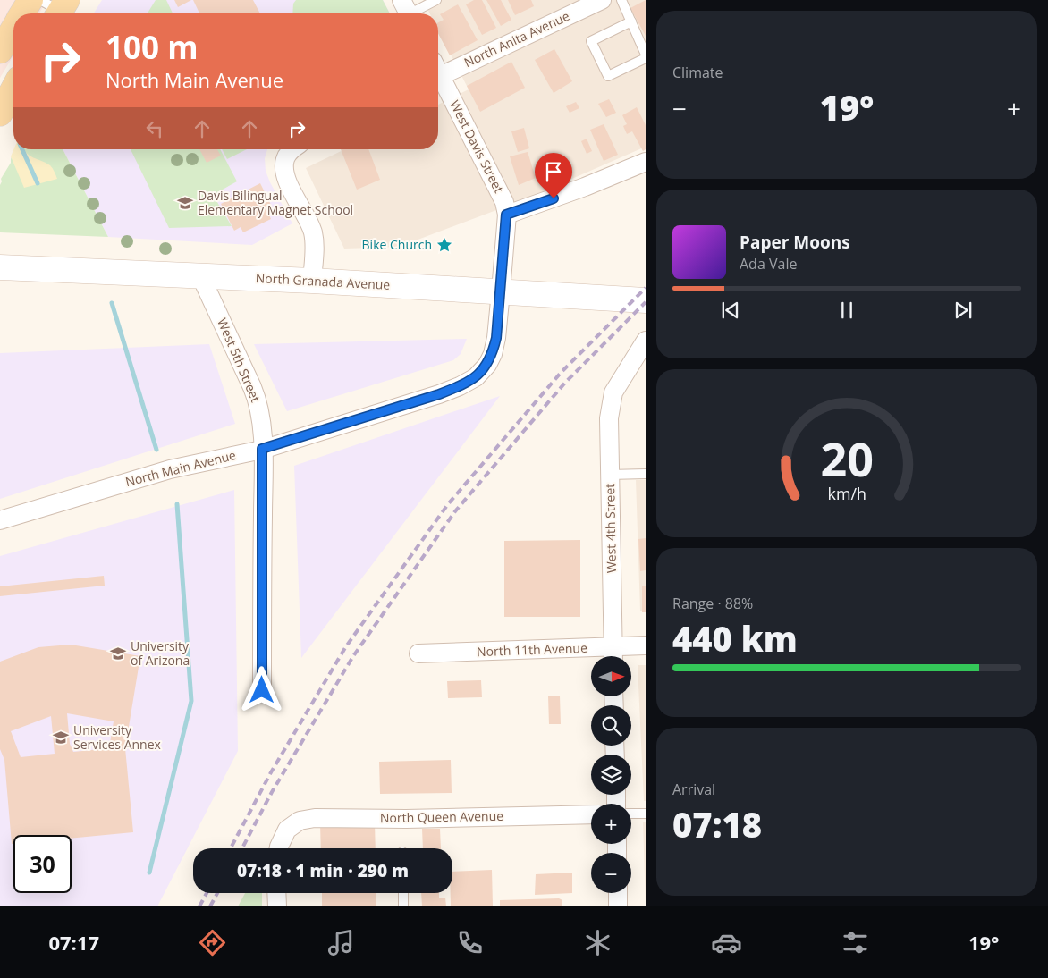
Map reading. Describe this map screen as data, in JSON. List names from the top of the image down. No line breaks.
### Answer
{"streets":{"main road":["North Granada Avenue"],"street":["North Anita Avenue","West Davis Street","West 5th Street","North Main Avenue","West 4th Street","North 11th Avenue","North Queen Avenue"]},"crossings":[["West Davis Street","North Granada Avenue"],["West Davis Street","North Main Avenue"],["North Granada Avenue","West 5th Street"],["West 5th Street","North Main Avenue"],["West 4th Street","North 11th Avenue"]],"places":{"school or university":["Davis Bilingual Elementary Magnet School","University of Arizona","University Services Annex"],"place":["Bike Church"]},"north":"right","page":{"tile":["Climate",["Range · 88%","440 km"],["Arrival","07:18"]],"turn":["100 m","North Main Avenue"],"heat":["−","19°","+"],"song":["Paper Moons","Ada Vale"],"map_buttons":["+","−"],"limit":"30","trip":"07:18 · 1 min · 290 m","tabs":["07:17","19°"],"gauge":["20","km/h"]}}
